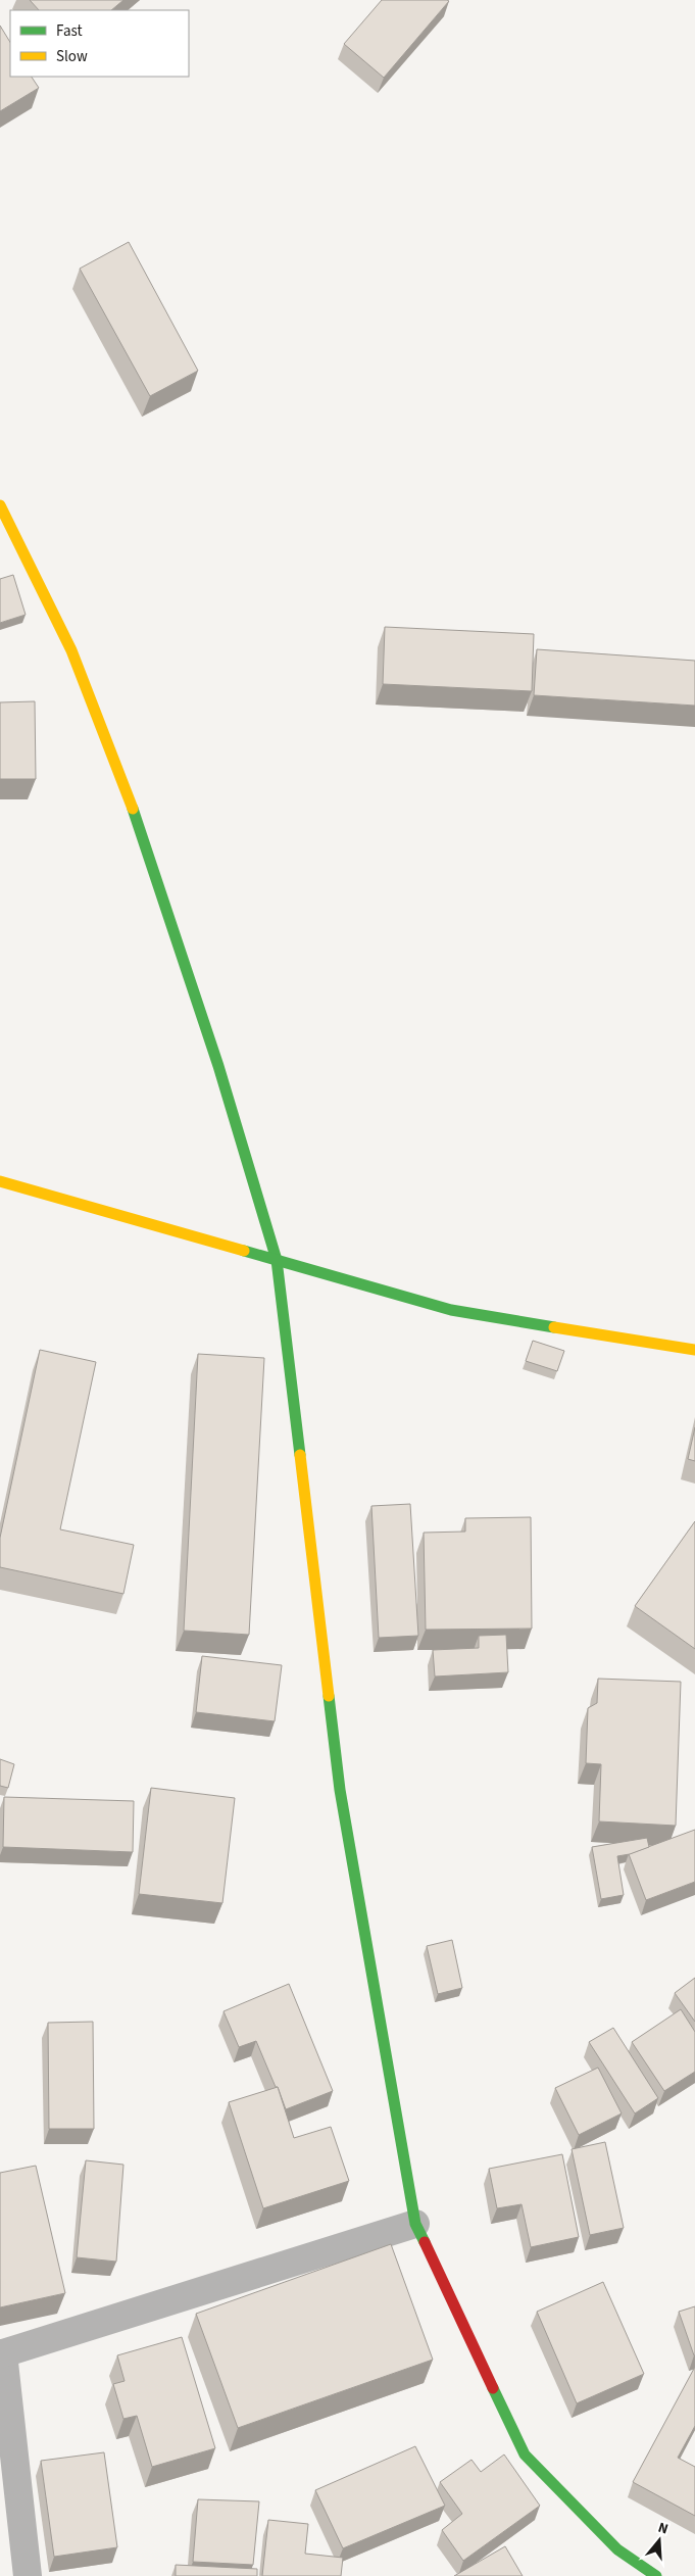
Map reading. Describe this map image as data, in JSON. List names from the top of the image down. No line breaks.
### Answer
{"legend":["Fast","Slow"],"north":"top"}
